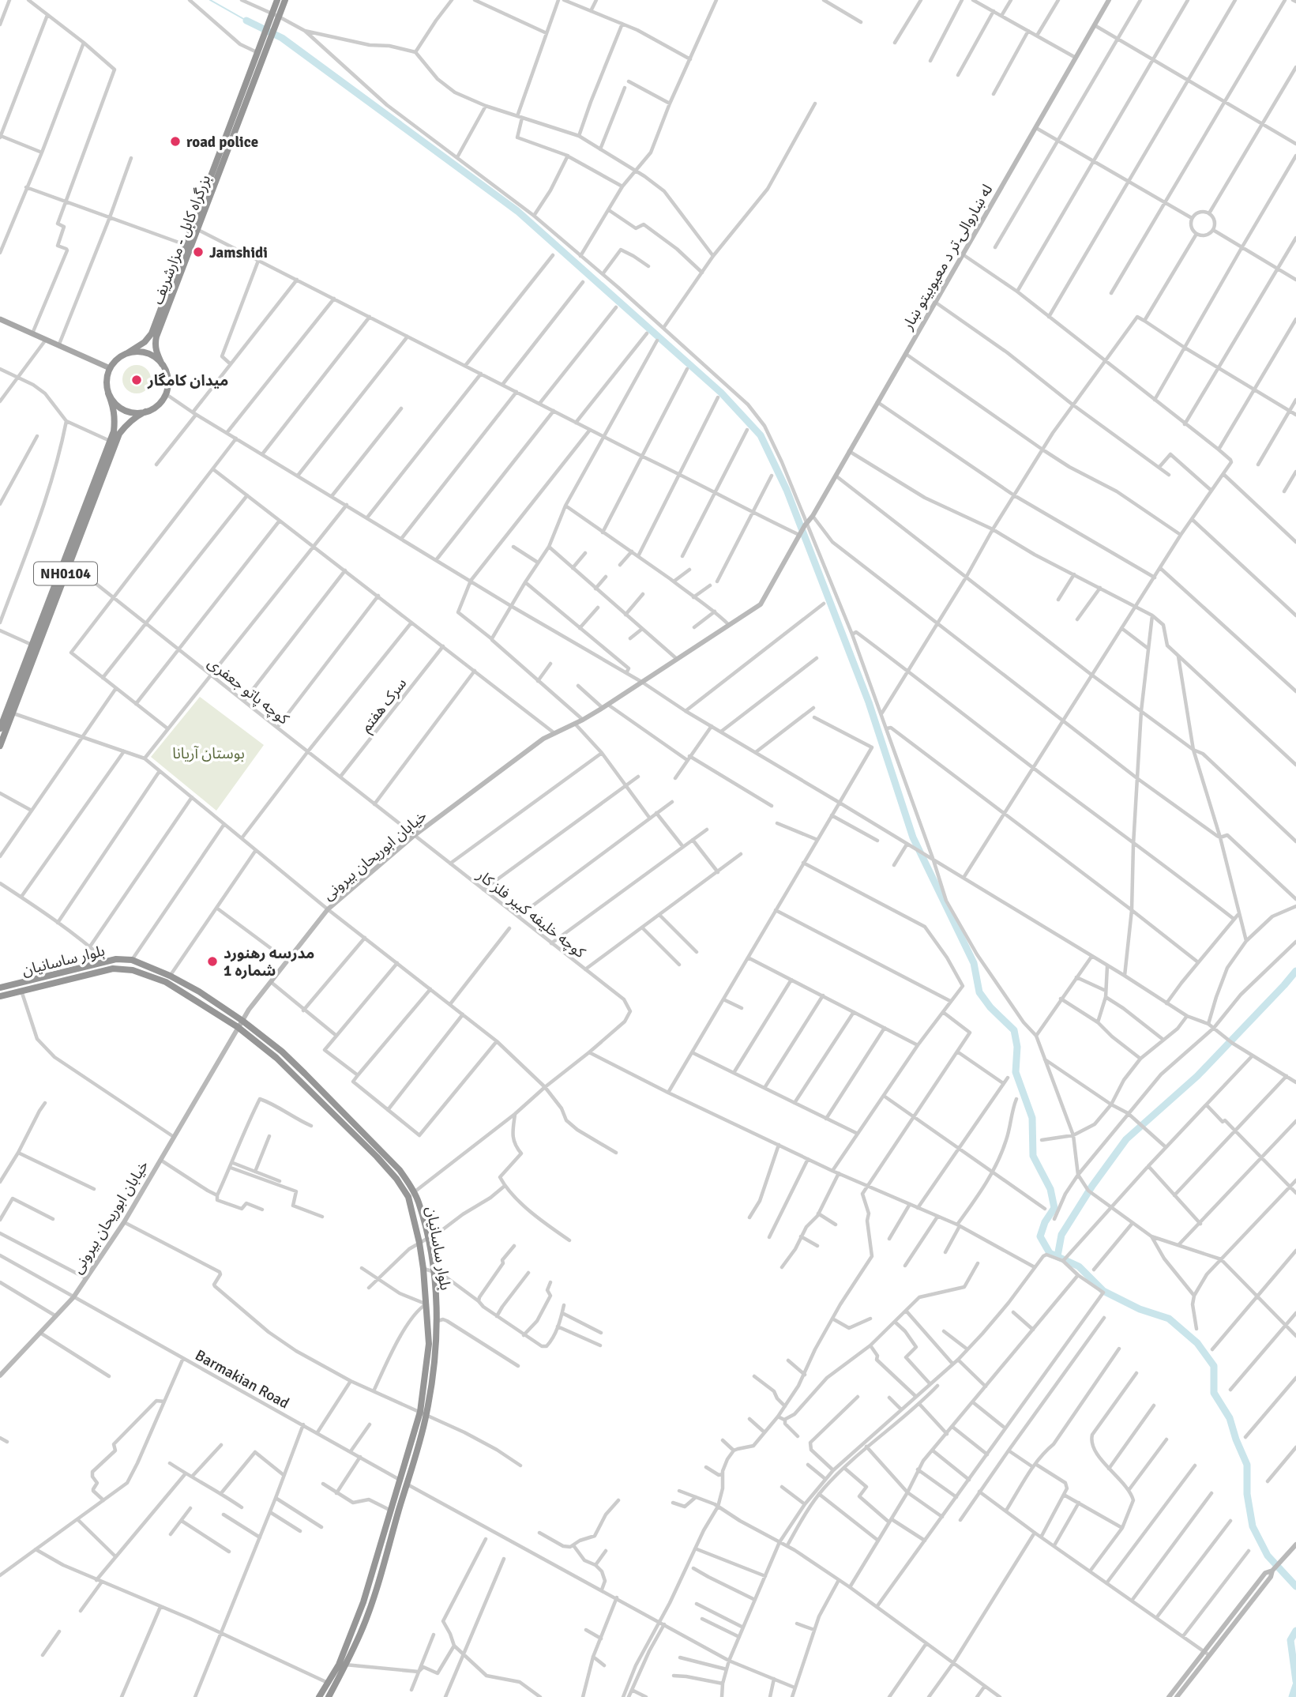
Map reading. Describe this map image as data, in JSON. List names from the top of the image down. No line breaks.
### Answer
{"streets":{"highway":["بزرگراه کابل - مزارشریف","NH0104","بلوار ساسانیان"],"street":["له ښاروالۍ تر د معیوبیتو ښار","کوچه پاتو جعفری","سرک هفتم","خیابان ابوریحان بیرونی","کوچه خلیفه کبیر فلز کار","Barmakian Road"]},"crossings":[["بزرگراه کابل - مزارشریف","NH0104"],["له ښاروالۍ تر د معیوبیتو ښار","خیابان ابوریحان بیرونی"],["NH0104","کوچه پاتو جعفری"],["کوچه پاتو جعفری","سرک هفتم"],["کوچه پاتو جعفری","خیابان ابوریحان بیرونی"],["کوچه پاتو جعفری","کوچه خلیفه کبیر فلز کار"],["خیابان ابوریحان بیرونی","کوچه خلیفه کبیر فلز کار"],["خیابان ابوریحان بیرونی","بلوار ساسانیان"],["خیابان ابوریحان بیرونی","Barmakian Road"],["بلوار ساسانیان","Barmakian Road"]],"parks":["بوستان آریانا"],"places":["road police","Jamshidi","میدان کامگار","مدرسه رهنورد شماره 1"]}
